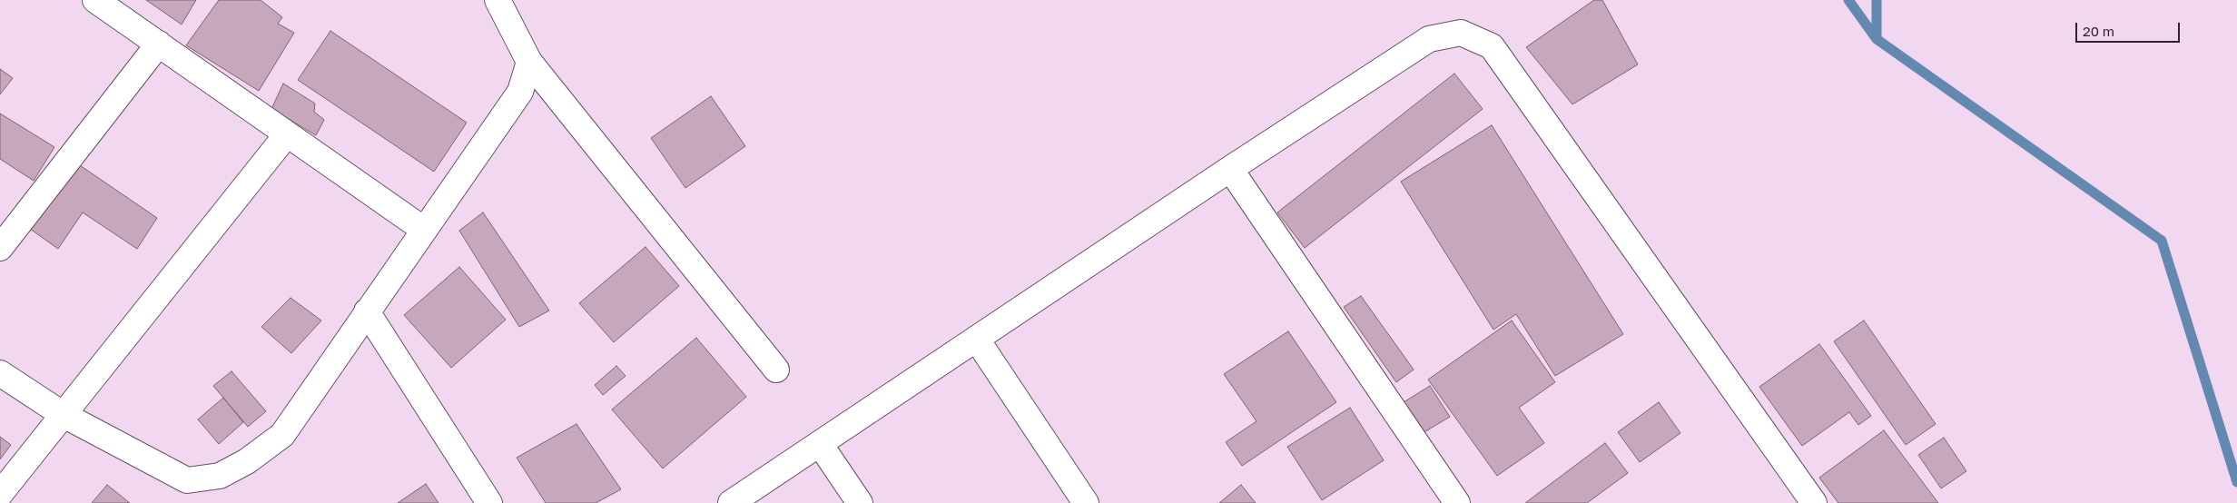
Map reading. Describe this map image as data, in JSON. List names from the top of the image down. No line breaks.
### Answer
{"scale_bar":"20 m"}
